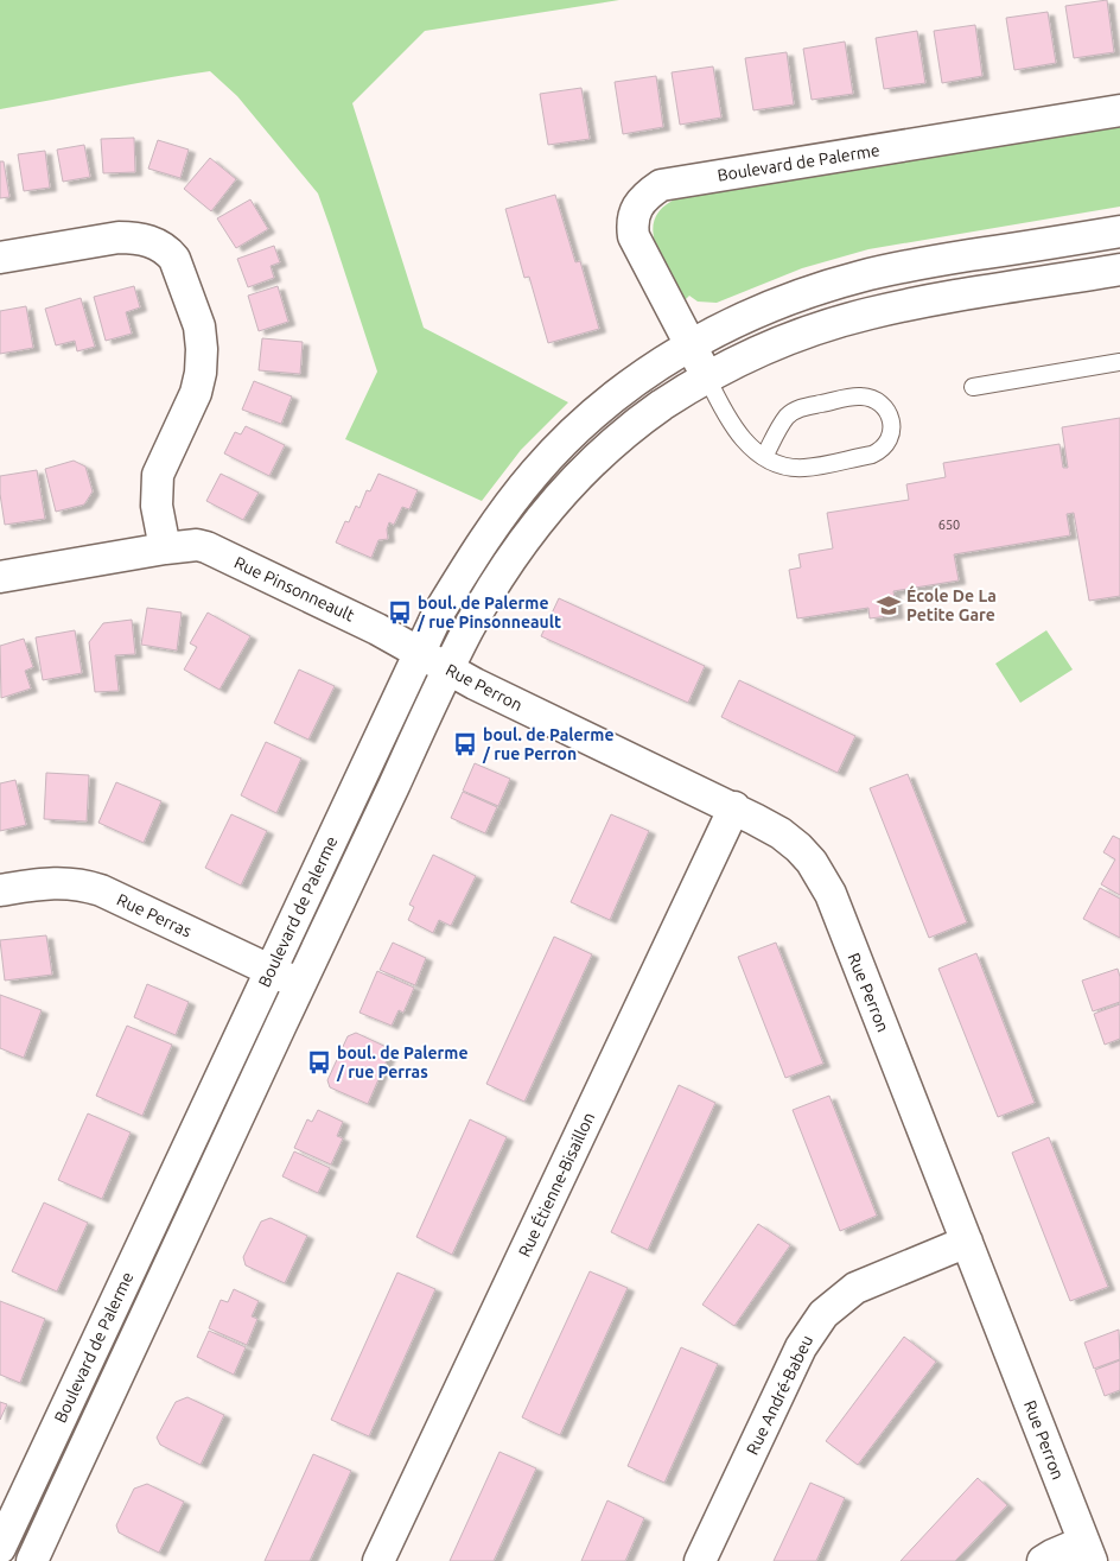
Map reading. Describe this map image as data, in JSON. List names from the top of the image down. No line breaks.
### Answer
{"streets":{"street":["Boulevard de Palerme","Rue Pinsonneault","Rue Perron","Rue Perras","Rue Étienne-Bisaillon","Rue André-Babeu"]},"crossings":[["Boulevard de Palerme","Rue Pinsonneault"],["Boulevard de Palerme","Rue Perron"],["Boulevard de Palerme","Rue Perras"],["Rue Pinsonneault","Rue Perron"],["Rue Perron","Rue Étienne-Bisaillon"],["Rue Perron","Rue André-Babeu"]],"places":{"school or university":["École De La Petite Gare"],"bus stop":["boul. de Palerme / rue Pinsonneault","boul. de Palerme / rue Perron","boul. de Palerme / rue Perras"]},"house_numbers":["650"]}
